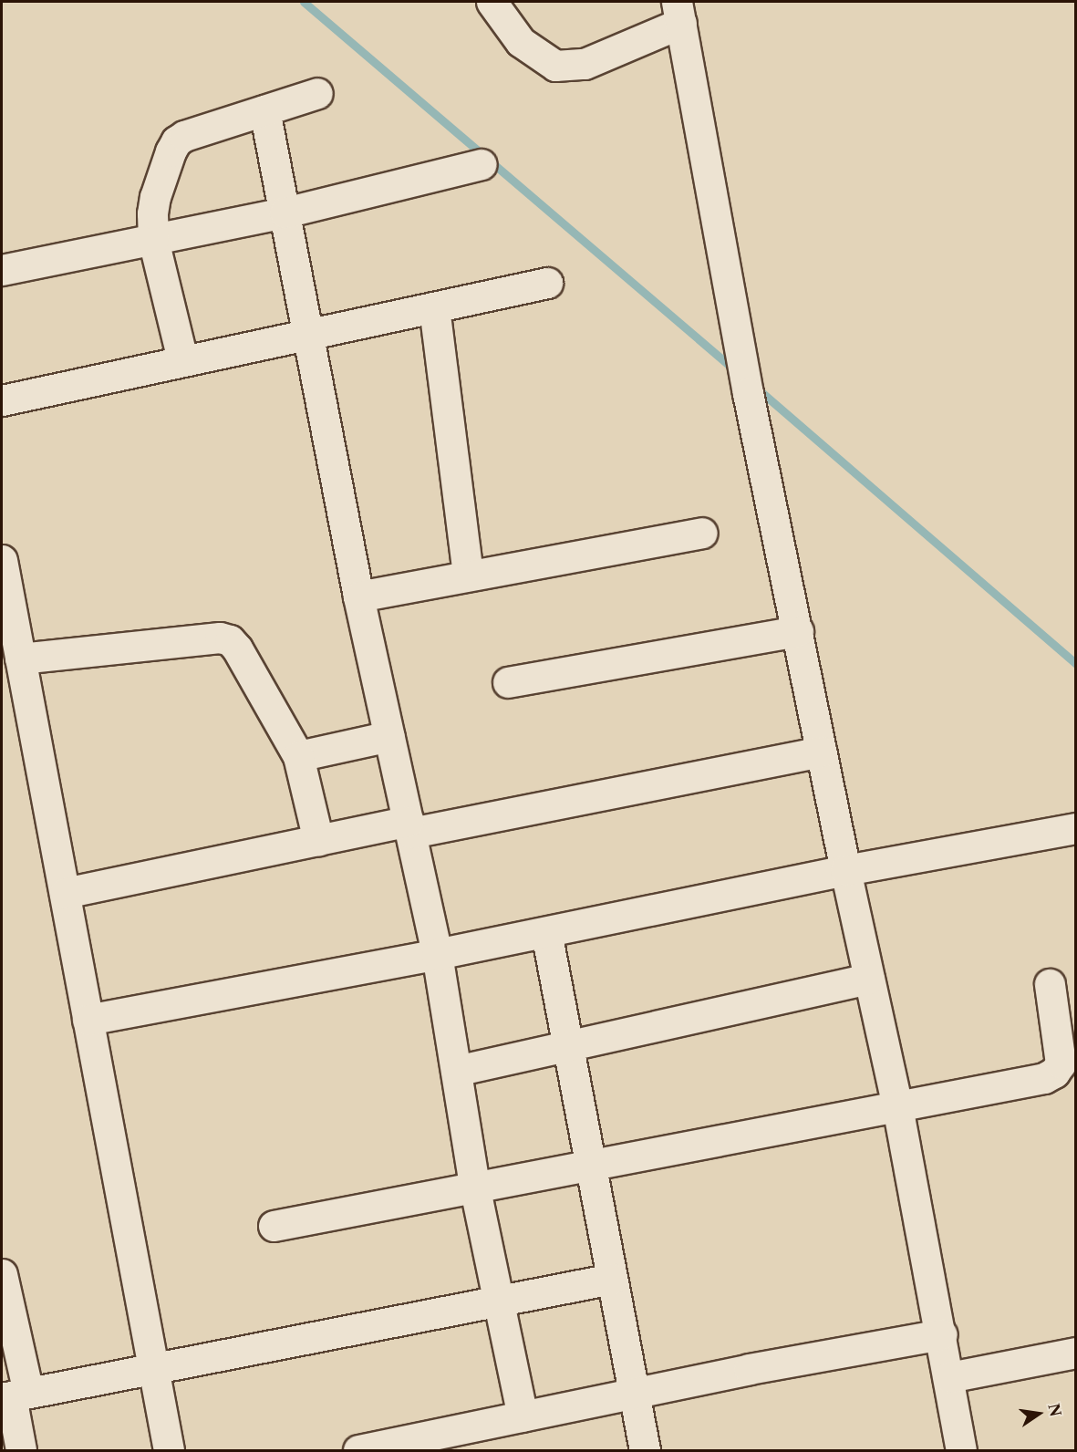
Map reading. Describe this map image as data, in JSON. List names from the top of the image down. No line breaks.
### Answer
{"north":"right"}
